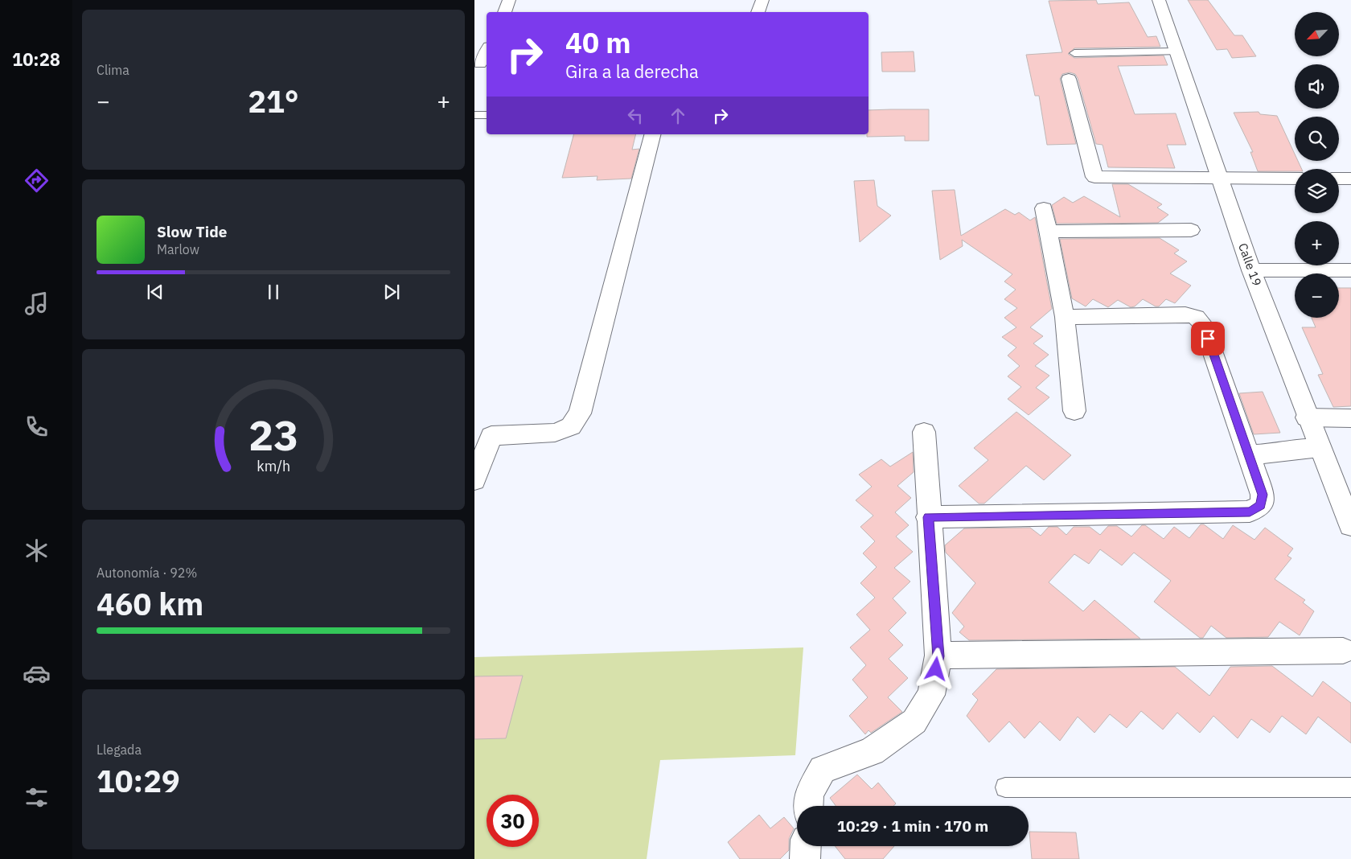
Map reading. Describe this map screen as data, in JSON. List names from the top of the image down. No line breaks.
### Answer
{"streets":{"street":["Calle 19"]},"north":"bottom left","page":{"tabs":"10:28","tile":["Clima",["Autonomía · 92%","460 km"],["Llegada","10:29"]],"map_buttons":["+","−"],"turn":["40 m","Gira a la derecha"],"heat":["−","21°","+"],"song":["Slow Tide","Marlow"],"limit":"30","trip":"10:29 · 1 min · 170 m","gauge":["23","km/h"]}}
